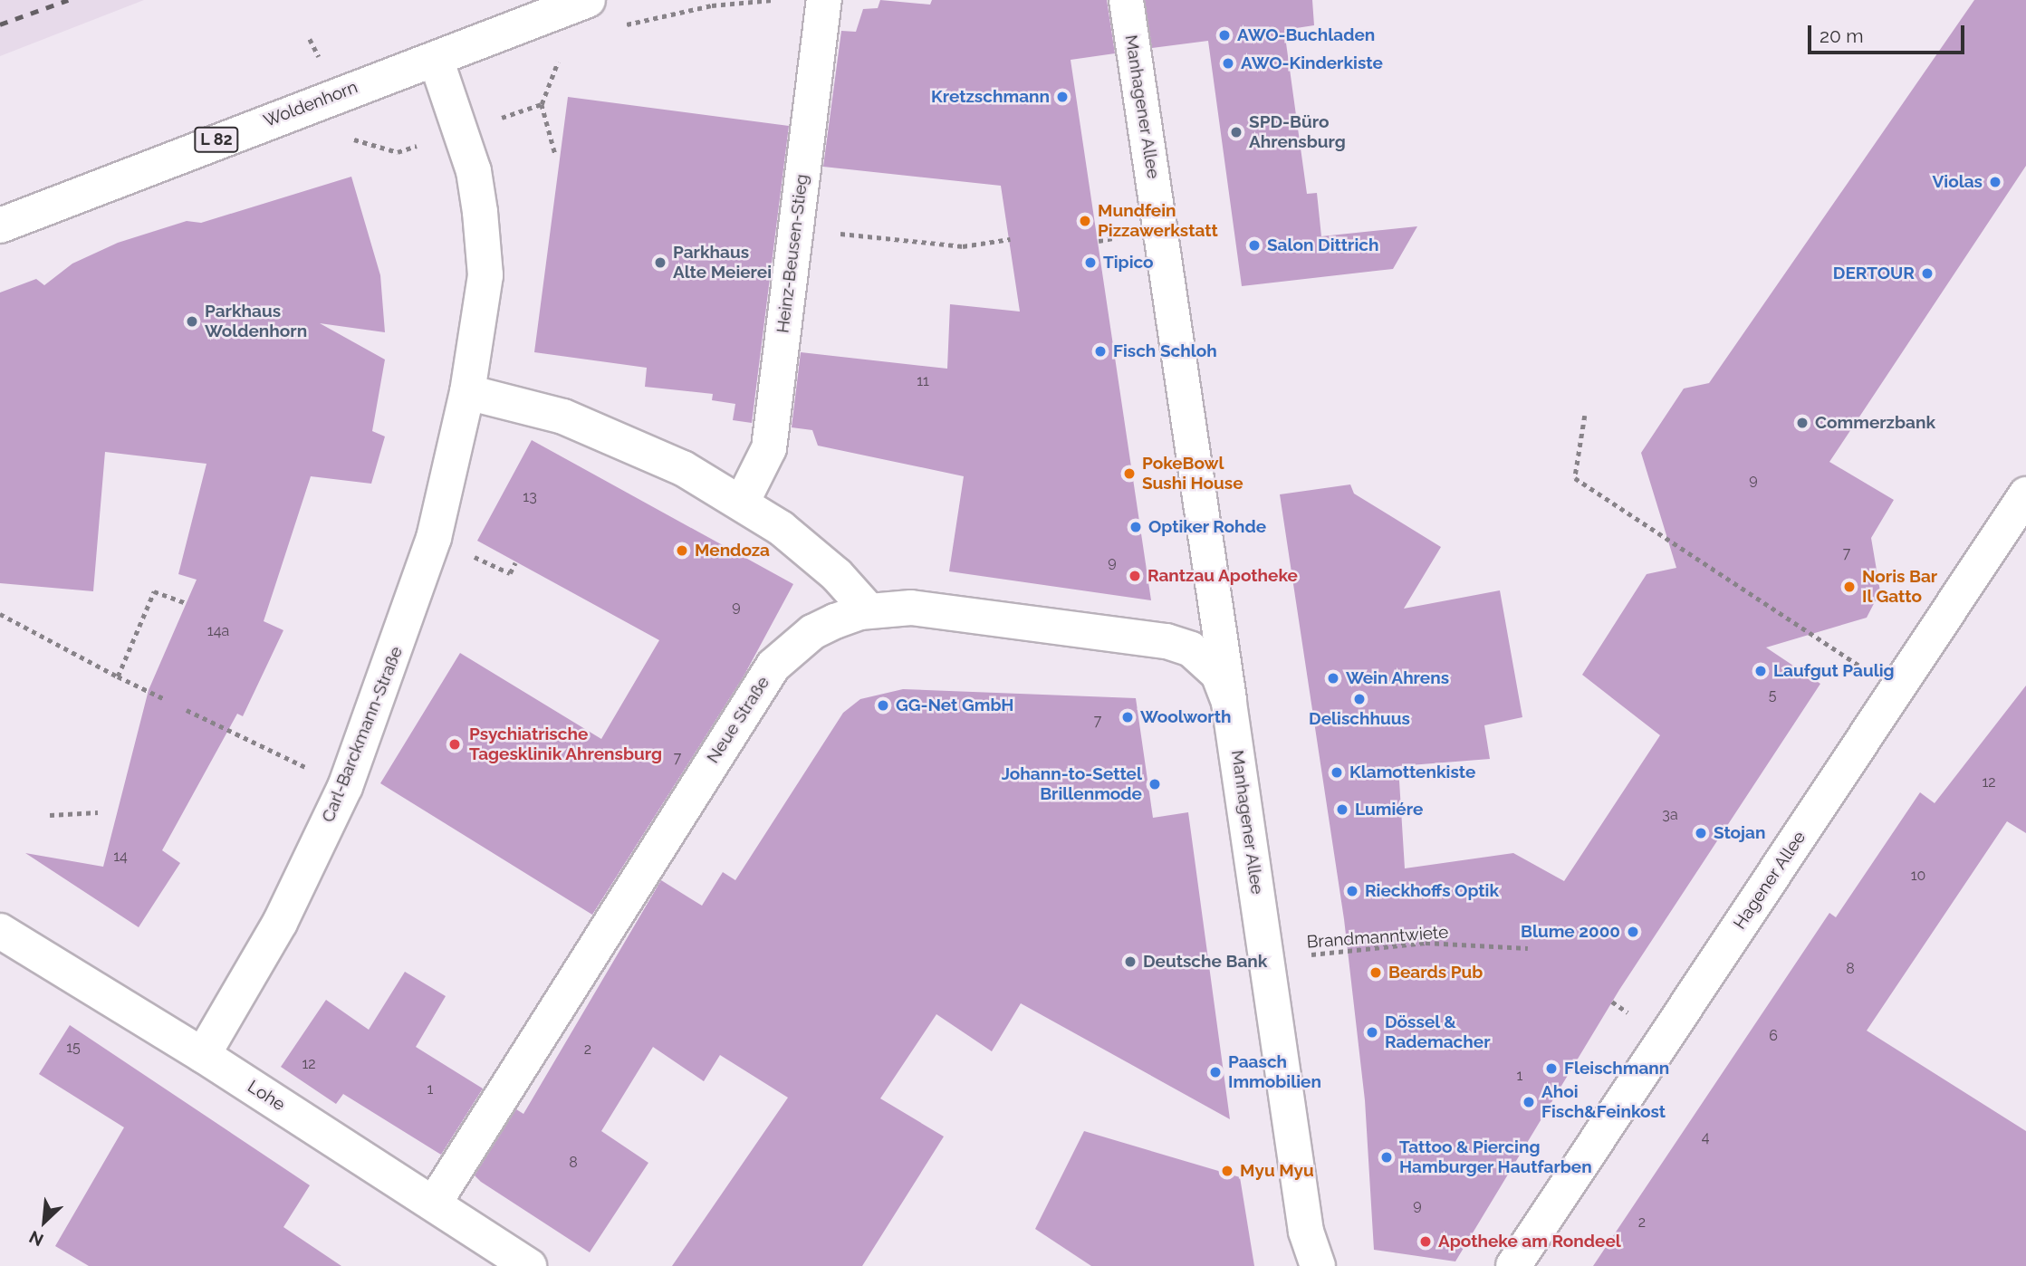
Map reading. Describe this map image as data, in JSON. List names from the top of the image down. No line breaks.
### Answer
{"streets":{"street":["Woldenhorn","Manhagener Allee","L 82","Heinz-Beusen-Stieg","Neue Straße","Carl-Barckmann-Straße","Hagener Allee","Lohe"],"path":["Brandmanntwiete"]},"crossings":[["Woldenhorn","Carl-Barckmann-Straße"],["Manhagener Allee","Neue Straße"],["Manhagener Allee","Brandmanntwiete"],["Neue Straße","Lohe"],["Carl-Barckmann-Straße","Lohe"]],"places":["AWO-Buchladen","AWO-Kinderkiste","Kretzschmann","SPD-Büro Ahrensburg","Violas","Mundfein Pizzawerkstatt","Salon Dittrich","Parkhaus Alte Meierei","Tipico","DERTOUR","Parkhaus Woldenhorn","Fisch Schloh","Commerzbank","PokeBowl Sushi House","Optiker Rohde","Mendoza","Rantzau Apotheke","Noris Bar Il Gatto","Laufgut Paulig","Wein Ahrens","Delischhuus","GG-Net GmbH","Woolworth","Psychiatrische Tagesklinik Ahrensburg","Klamottenkiste","Johann-to-Settel Brillenmode","Lumiére","Stojan","Rieckhoffs Optik","Blume 2000","Deutsche Bank","Beards Pub","Dössel & Rademacher","Fleischmann","Paasch Immobilien","Ahoi Fisch&Feinkost","Tattoo & Piercing Hamburger Hautfarben","Myu Myu","Apotheke am Rondeel"],"house_numbers":["11","9","13","7","9","9","14a","5","7","7","12","3a","14","10","8","6","15","2","12","1","1","4","8","9","2"],"scale_bar":"20 m","north":"bottom left"}
